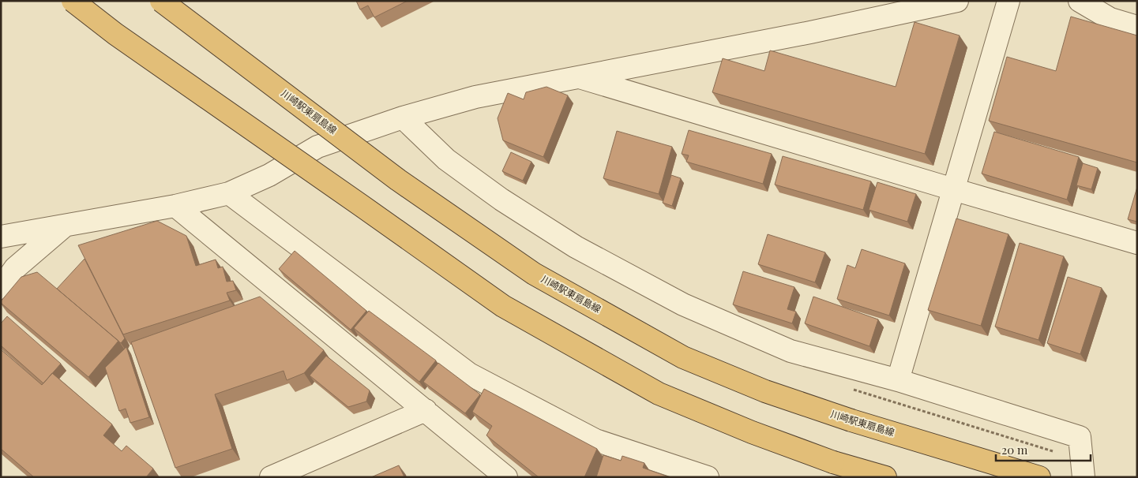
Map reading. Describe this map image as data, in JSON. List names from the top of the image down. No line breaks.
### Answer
{"streets":{"highway":["川崎駅東扇島線"]},"scale_bar":"20 m"}
